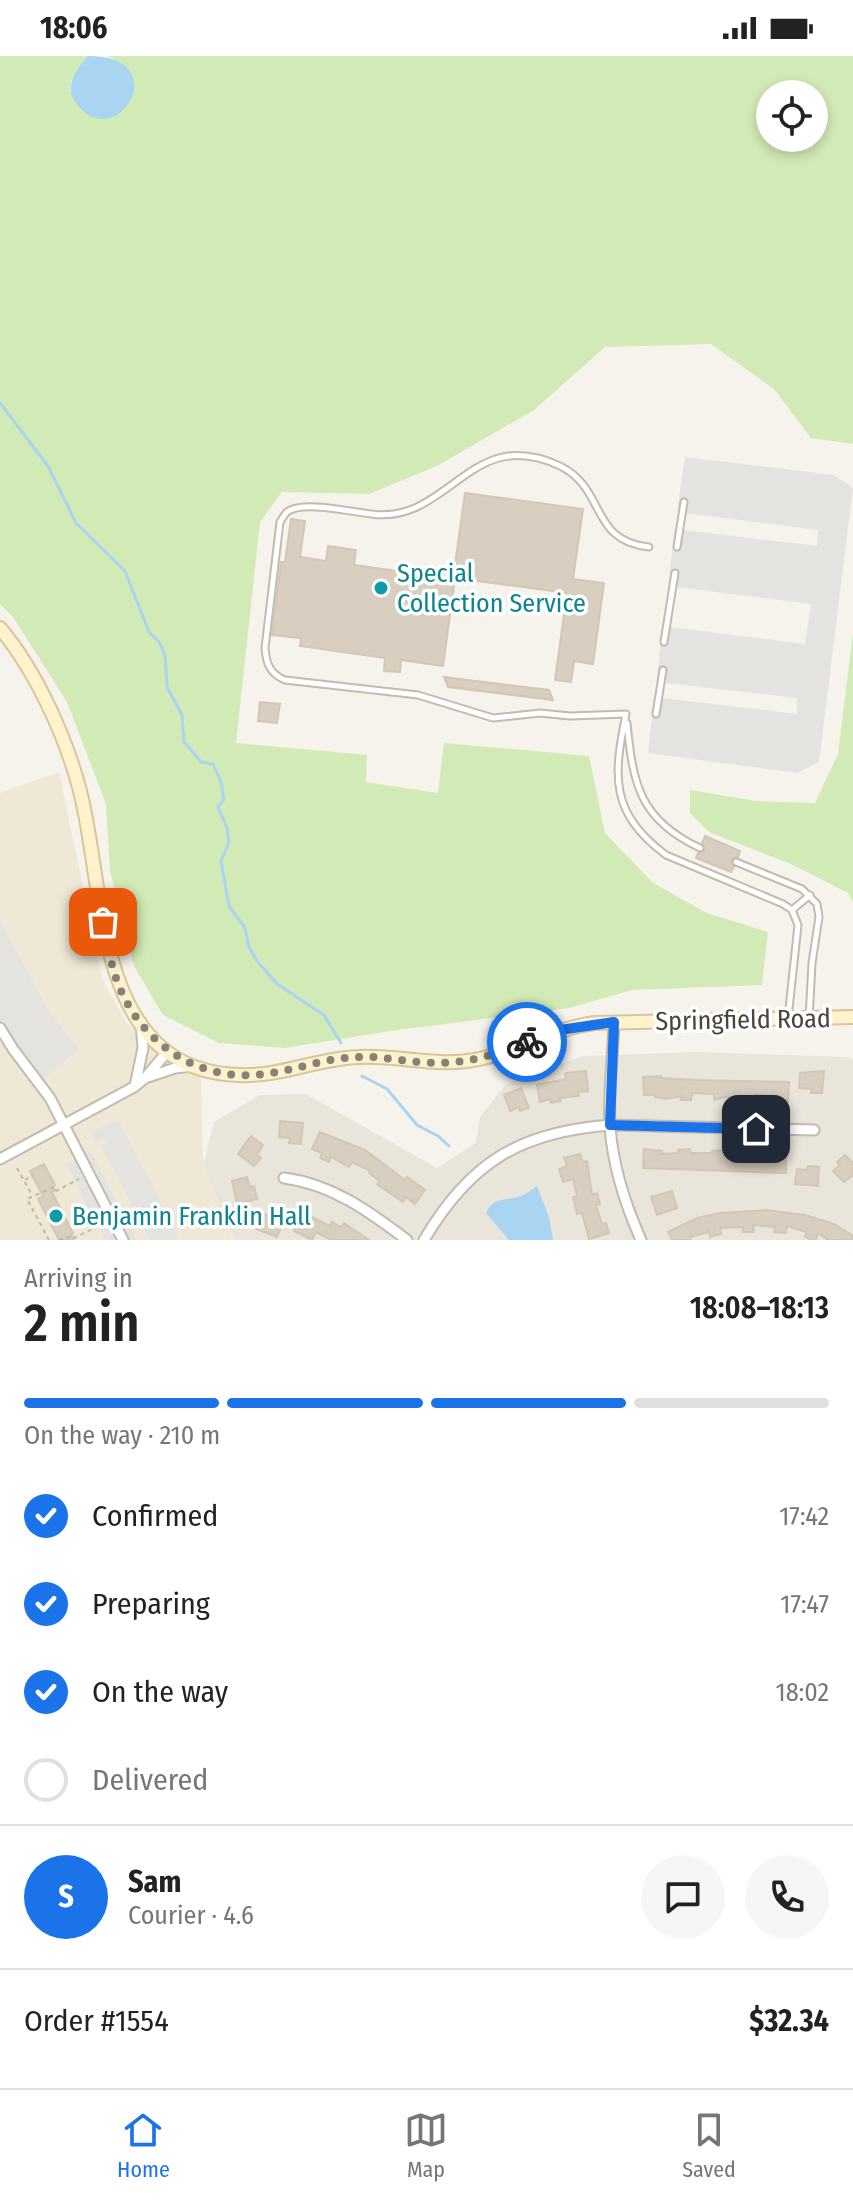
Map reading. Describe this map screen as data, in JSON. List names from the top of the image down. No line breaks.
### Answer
{"streets":{"street":["Springfield Road"]},"places":["Special Collection Service","Benjamin Franklin Hall"],"page":{"status":"18:06","heading":["2 min","Arriving in","18:08–18:13"],"panel":["Sam","Courier · 4.6","Order #1554","$32.34"],"bar":"On the way · 210 m","list":[["Confirmed","17:42"],["Preparing","17:47"],["On the way","18:02"],"Delivered"],"round":"S","tabs":["Home","Map","Saved"]}}
